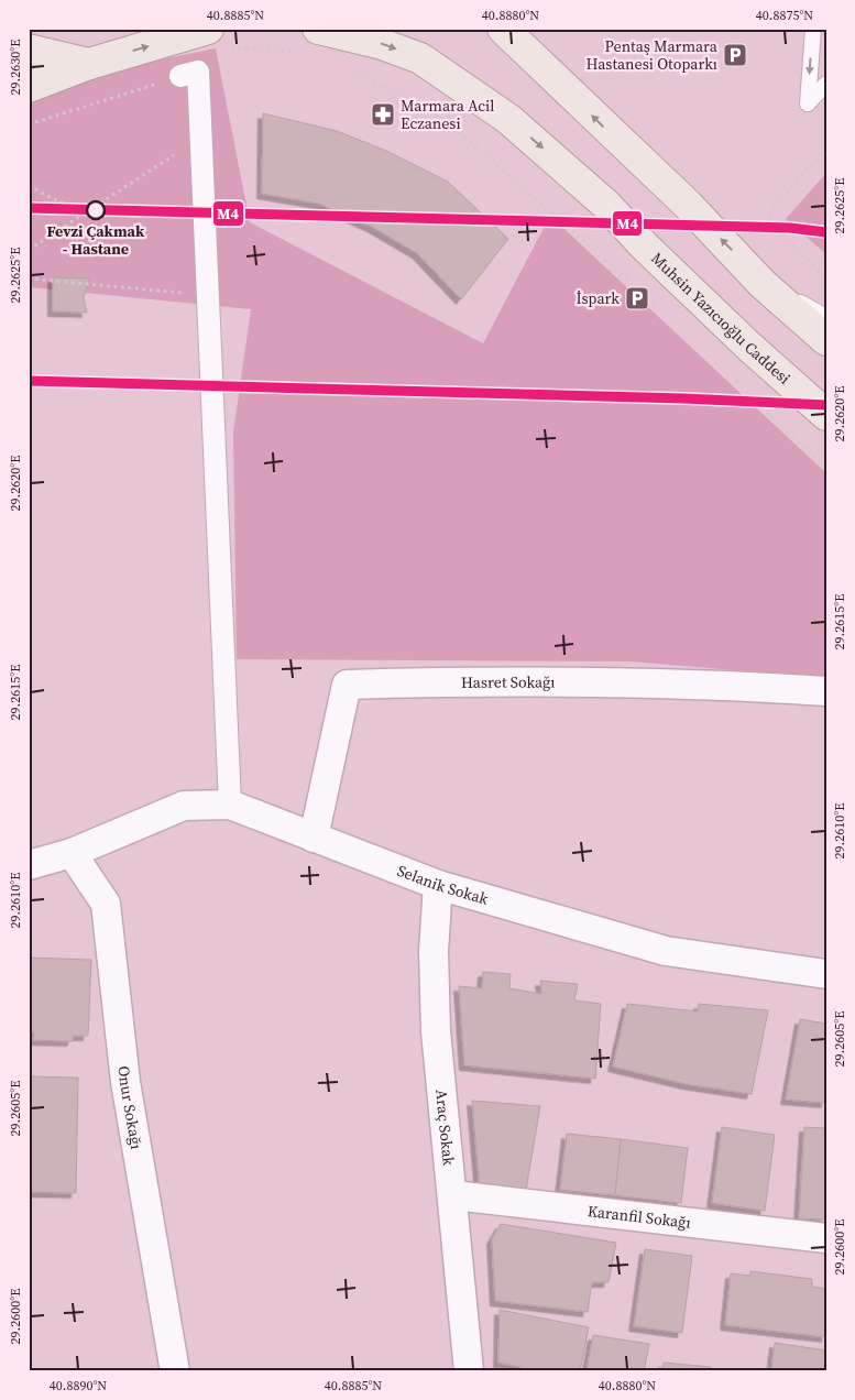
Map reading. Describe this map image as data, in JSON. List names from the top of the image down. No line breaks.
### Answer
{"streets":{"main road":["Muhsin Yazıcıoğlu Caddesi"],"street":["Hasret Sokağı","Selanik Sokak","Onur Sokağı","Araç Sokak","Karanfil Sokağı"]},"crossings":[["Hasret Sokağı","Selanik Sokak"],["Selanik Sokak","Onur Sokağı"],["Selanik Sokak","Araç Sokak"],["Araç Sokak","Karanfil Sokağı"]],"places":{"parking":["Pentaş Marmara Hastanesi Otoparkı","İspark"],"pharmacy":["Marmara Acil Eczanesi"],"other":["Fevzi Çakmak - Hastane"]},"lines":["transit line M4"],"coordinates":["40.8885°N","40.8880°N","40.8875°N","29.2630°E","29.2625°E","29.2620°E","29.2615°E","29.2610°E","29.2605°E","29.2600°E","40.8890°N"]}
